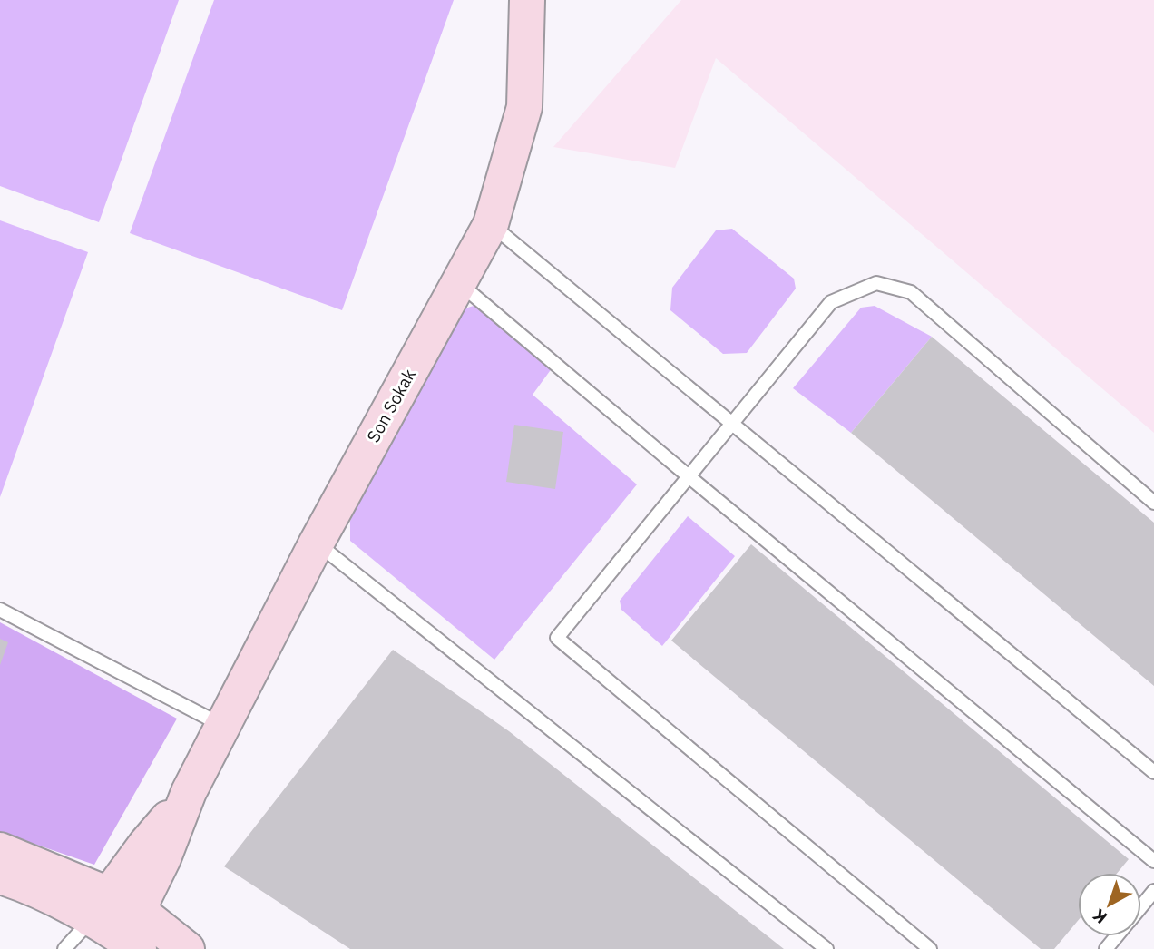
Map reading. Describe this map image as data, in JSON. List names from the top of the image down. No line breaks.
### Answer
{"streets":{"main road":["Son Sokak"]},"north":"bottom left"}
